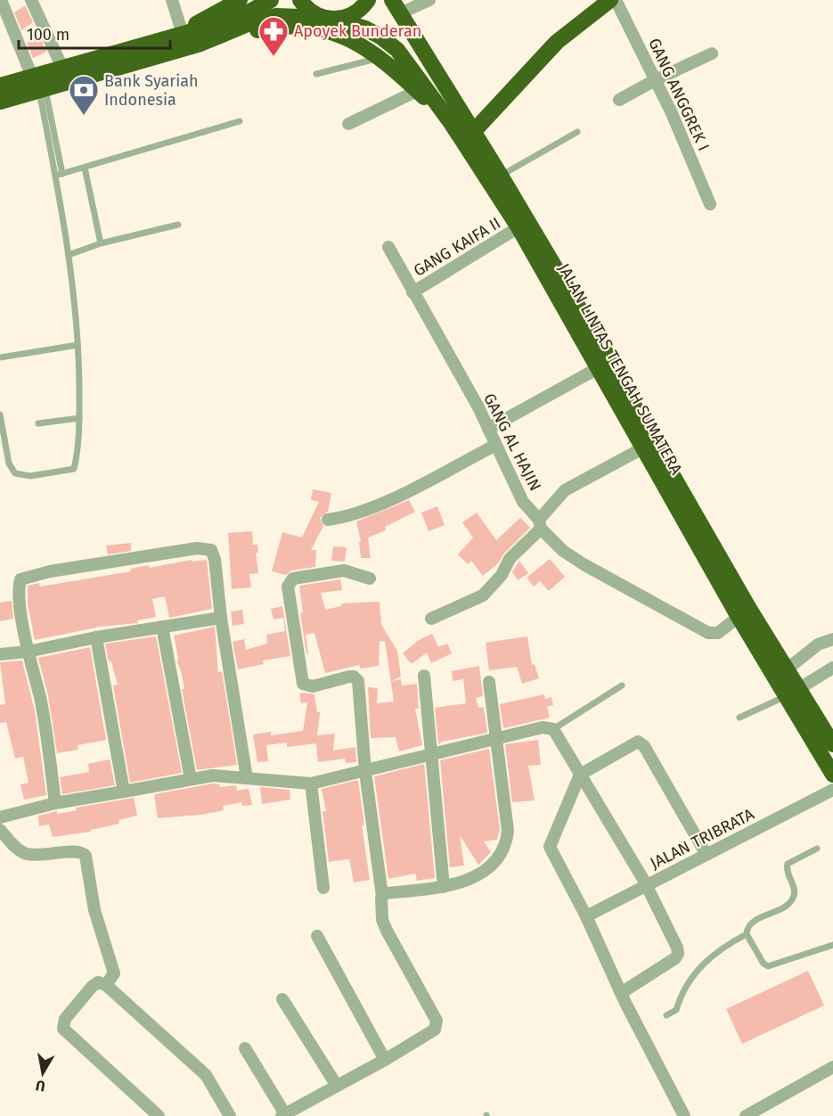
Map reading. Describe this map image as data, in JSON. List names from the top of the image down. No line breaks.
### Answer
{"streets":{"highway":["JALAN LINTAS TENGAH SUMATERA"],"street":["GANG ANGGREK I","GANG KAIFA II","GANG AL HAJIN","JALAN TRIBRATA"]},"crossings":[["GANG KAIFA II","JALAN LINTAS TENGAH SUMATERA"],["GANG KAIFA II","GANG AL HAJIN"],["JALAN LINTAS TENGAH SUMATERA","GANG AL HAJIN"]],"places":{"pharmacy":["Apoyek Bunderan"],"bank":["Bank Syariah Indonesia"]},"scale_bar":"100 m","north":"bottom"}
